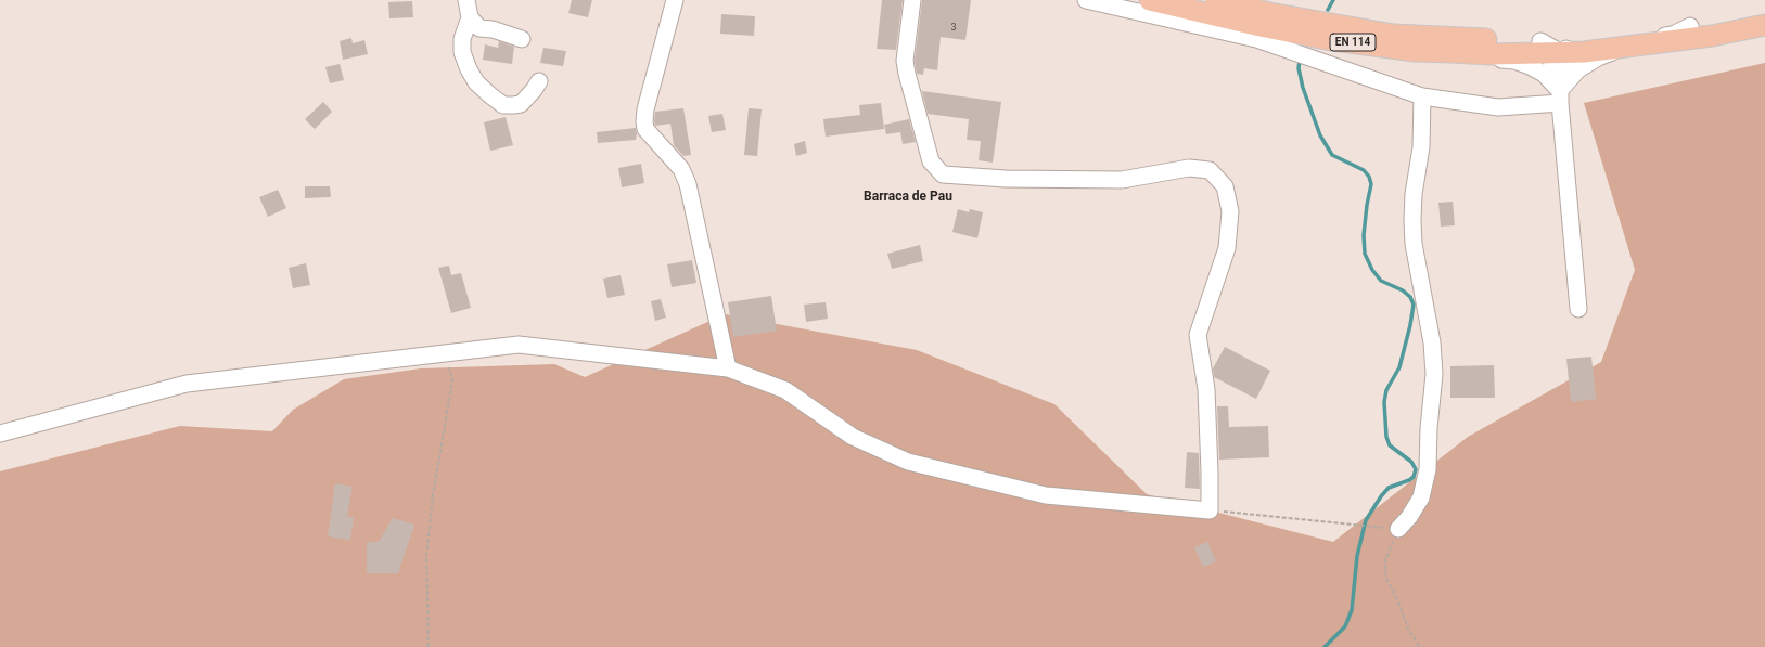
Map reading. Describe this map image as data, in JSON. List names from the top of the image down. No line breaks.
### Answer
{"streets":{"main road":["EN 114"]},"districts":["Barraca de Pau"],"house_numbers":["3"]}
